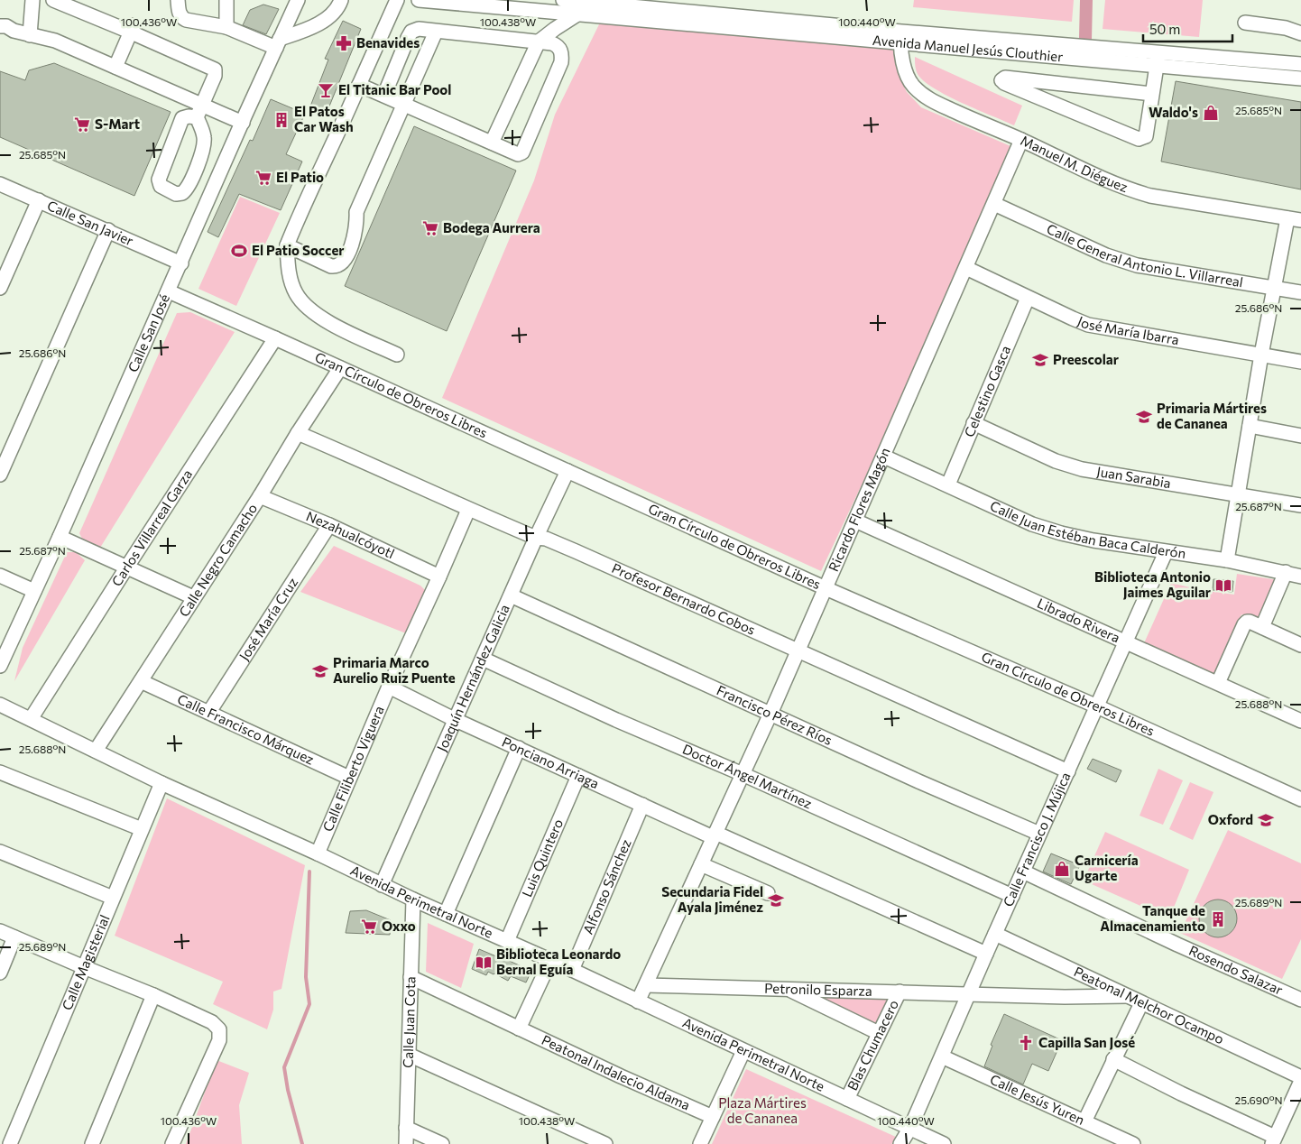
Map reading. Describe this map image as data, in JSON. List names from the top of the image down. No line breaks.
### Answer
{"streets":{"street":["Avenida Manuel Jesús Clouthier","Manuel M. Diéguez","Calle San Javier","Calle General Antonio L. Villarreal","José María Ibarra","Calle San José","Celestino Gasca","Gran Círculo de Obreros Libres","Juan Sarabia","Ricardo Flores Magón","Carlos Villarreal Garza","Calle Juan Estéban Baca Calderón","Nezahualcóyotl","Calle Negro Camacho","Profesor Bernardo Cobos","José María Cruz","Librado Rivera","Joaquín Hernández Galicia","Francisco Pérez Ríos","Calle Francisco Márquez","Ponciano Arriaga","Calle Filiberto Viguera","Doctor Ángel Martínez","Calle Francisco J. Mújica","Luis Quintero","Alfonso Sánchez","Avenida Perimetral Norte","Calle Magisterial","Rosendo Salazar","Petronilo Esparza","Peatonal Melchor Ocampo","Calle Juan Cota","Blas Chumacero","Peatonal Indalecio Aldama","Calle Jesús Yuren"]},"crossings":[["Avenida Manuel Jesús Clouthier","Manuel M. Diéguez"],["Manuel M. Diéguez","Ricardo Flores Magón"],["Calle San Javier","Calle San José"],["Calle General Antonio L. Villarreal","Ricardo Flores Magón"],["José María Ibarra","Celestino Gasca"],["José María Ibarra","Ricardo Flores Magón"],["Calle San José","Gran Círculo de Obreros Libres"],["Celestino Gasca","Juan Sarabia"],["Celestino Gasca","Calle Juan Estéban Baca Calderón"],["Gran Círculo de Obreros Libres","Ricardo Flores Magón"],["Gran Círculo de Obreros Libres","Carlos Villarreal Garza"],["Gran Círculo de Obreros Libres","Calle Negro Camacho"],["Gran Círculo de Obreros Libres","Joaquín Hernández Galicia"],["Gran Círculo de Obreros Libres","Calle Francisco J. Mújica"],["Ricardo Flores Magón","Calle Juan Estéban Baca Calderón"],["Ricardo Flores Magón","Profesor Bernardo Cobos"],["Ricardo Flores Magón","Librado Rivera"],["Ricardo Flores Magón","Francisco Pérez Ríos"],["Ricardo Flores Magón","Ponciano Arriaga"],["Ricardo Flores Magón","Doctor Ángel Martínez"],["Ricardo Flores Magón","Avenida Perimetral Norte"],["Ricardo Flores Magón","Petronilo Esparza"],["Carlos Villarreal Garza","Avenida Perimetral Norte"],["Calle Juan Estéban Baca Calderón","Calle Francisco J. Mújica"],["Nezahualcóyotl","Calle Negro Camacho"],["Nezahualcóyotl","José María Cruz"],["Nezahualcóyotl","Calle Filiberto Viguera"],["Calle Negro Camacho","Profesor Bernardo Cobos"],["Calle Negro Camacho","Calle Francisco Márquez"],["Calle Negro Camacho","Avenida Perimetral Norte"],["Profesor Bernardo Cobos","Joaquín Hernández Galicia"],["Profesor Bernardo Cobos","Calle Filiberto Viguera"],["Profesor Bernardo Cobos","Calle Francisco J. Mújica"],["José María Cruz","Calle Francisco Márquez"],["Librado Rivera","Calle Francisco J. Mújica"],["Joaquín Hernández Galicia","Francisco Pérez Ríos"],["Joaquín Hernández Galicia","Ponciano Arriaga"],["Joaquín Hernández Galicia","Doctor Ángel Martínez"],["Joaquín Hernández Galicia","Avenida Perimetral Norte"],["Francisco Pérez Ríos","Calle Francisco J. Mújica"],["Calle Francisco Márquez","Calle Filiberto Viguera"],["Ponciano Arriaga","Calle Filiberto Viguera"],["Ponciano Arriaga","Calle Francisco J. Mújica"],["Ponciano Arriaga","Luis Quintero"],["Ponciano Arriaga","Alfonso Sánchez"],["Calle Filiberto Viguera","Avenida Perimetral Norte"],["Doctor Ángel Martínez","Calle Francisco J. Mújica"],["Calle Francisco J. Mújica","Avenida Perimetral Norte"],["Calle Francisco J. Mújica","Rosendo Salazar"],["Calle Francisco J. Mújica","Petronilo Esparza"],["Calle Francisco J. Mújica","Peatonal Melchor Ocampo"],["Calle Francisco J. Mújica","Calle Jesús Yuren"],["Luis Quintero","Avenida Perimetral Norte"],["Alfonso Sánchez","Avenida Perimetral Norte"],["Avenida Perimetral Norte","Calle Magisterial"],["Avenida Perimetral Norte","Calle Juan Cota"],["Avenida Perimetral Norte","Blas Chumacero"],["Petronilo Esparza","Peatonal Melchor Ocampo"],["Petronilo Esparza","Blas Chumacero"],["Calle Juan Cota","Peatonal Indalecio Aldama"]],"parks":["Plaza Mártires de Cananea"],"places":{"pharmacy":["Benavides"],"bar":["El Titanic Bar Pool"],"shop":["Waldo's","Carnicería Ugarte"],"building":["El Patos Car Wash","Tanque de Almacenamiento"],"supermarket":["S-Mart","El Patio","Bodega Aurrera","Oxxo"],"sports":["El Patio Soccer"],"school or university":["Preescolar","Primaria Mártires de Cananea","Primaria Marco Aurelio Ruiz Puente","Oxford","Secundaria Fidel Ayala Jiménez"],"library":["Biblioteca Antonio Jaimes Aguilar","Biblioteca Leonardo Bernal Eguía"],"church":["Capilla San José"]},"scale_bar":"50 m","coordinates":["100.436°W","100.438°W","100.440°W","25.685°N","25.686°N","25.687°N","25.688°N","25.689°N","25.690°N"]}
